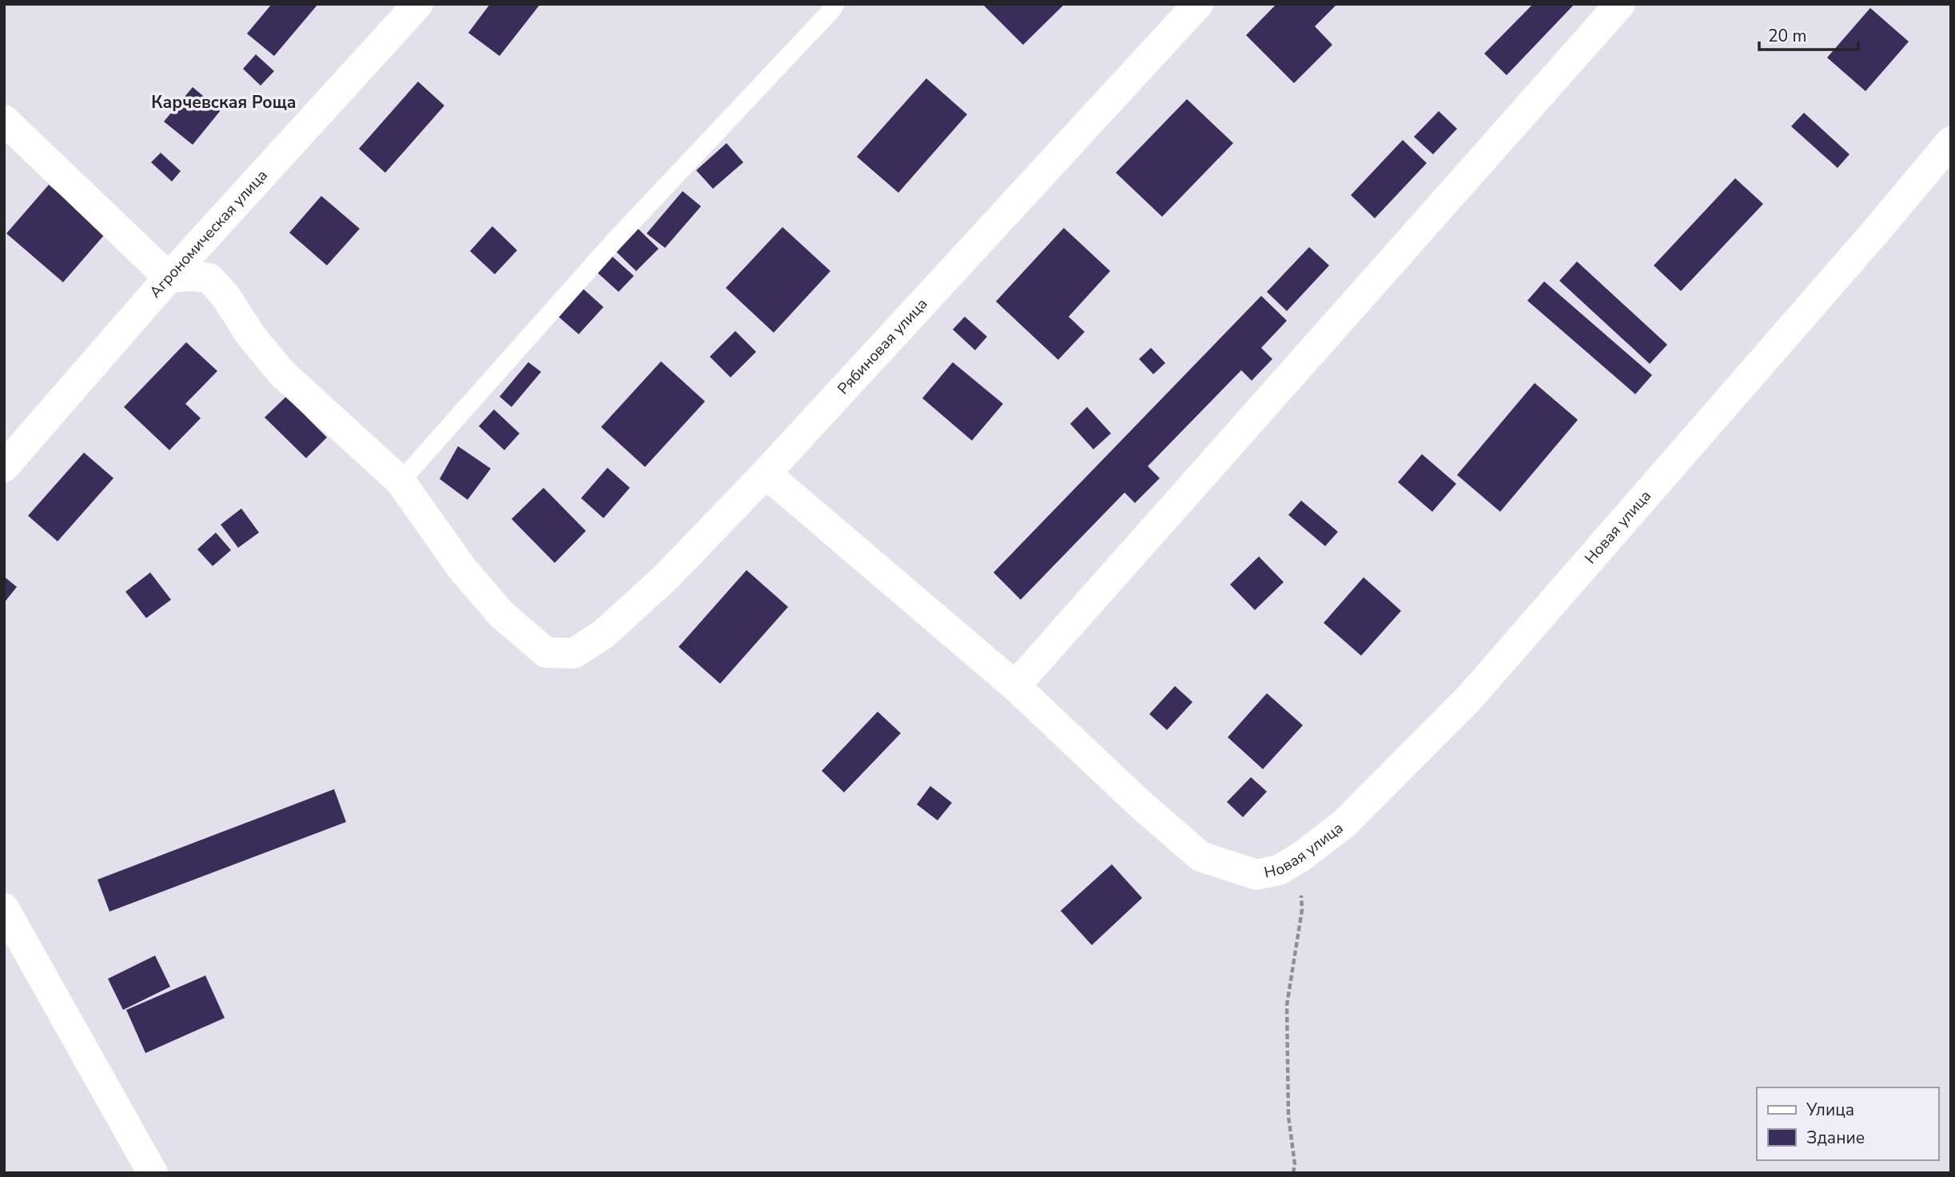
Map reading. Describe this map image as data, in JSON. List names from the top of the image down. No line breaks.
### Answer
{"streets":{"street":["Агрономическая улица","Рябиновая улица","Новая улица"]},"districts":["Карчевская Роща"],"legend":["Улица","Здание"],"scale_bar":"20 m"}
